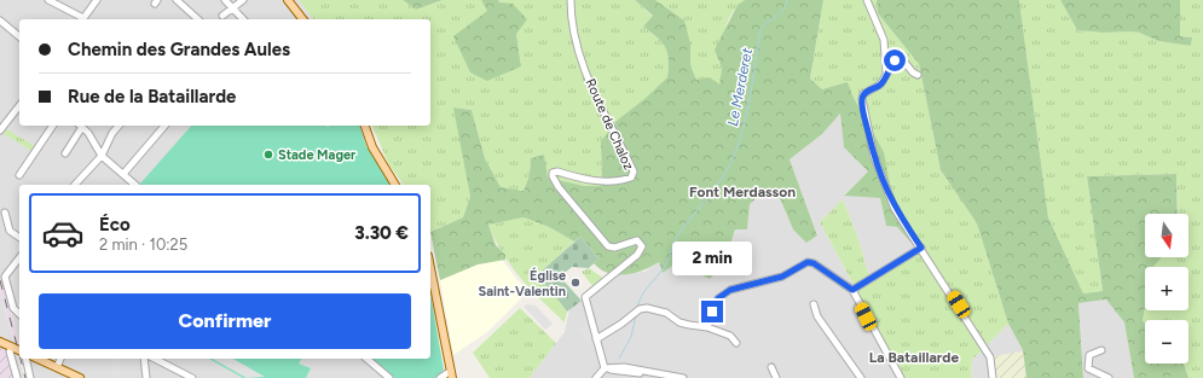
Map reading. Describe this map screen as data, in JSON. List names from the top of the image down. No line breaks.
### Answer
{"streets":{"street":["Route de Chaloz"]},"districts":["Font Merdasson","La Bataillarde"],"water":["Le Merderet"],"places":["Stade Mager","Église Saint-Valentin"],"north":"bottom","page":{"banner":["Chemin des Grandes Aules","Rue de la Bataillarde"],"list":[{"name":"Éco","note":"2 min · 10:25","value":"3.30 €"}],"map_buttons":["+","−"],"bubble":"2 min","buttons":"Confirmer"}}
